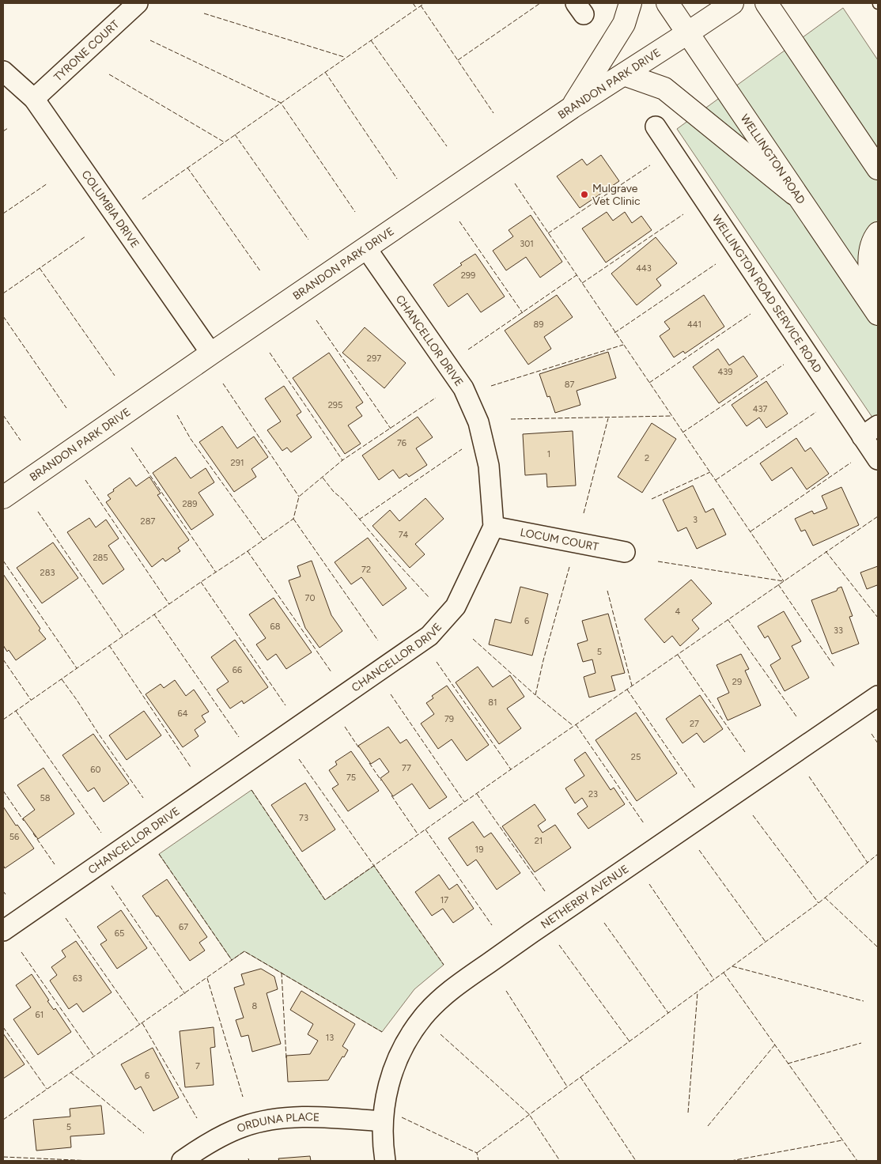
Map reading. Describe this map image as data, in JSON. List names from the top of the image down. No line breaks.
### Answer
{"streets":{"main road":["BRANDON PARK DRIVE","WELLINGTON ROAD"],"street":["TYRONE COURT","COLUMBIA DRIVE","WELLINGTON ROAD SERVICE ROAD","CHANCELLOR DRIVE","LOCUM COURT","NETHERBY AVENUE","ORDUNA PLACE"]},"crossings":[["TYRONE COURT","COLUMBIA DRIVE"],["BRANDON PARK DRIVE","WELLINGTON ROAD"],["BRANDON PARK DRIVE","COLUMBIA DRIVE"],["BRANDON PARK DRIVE","CHANCELLOR DRIVE"],["CHANCELLOR DRIVE","LOCUM COURT"],["NETHERBY AVENUE","ORDUNA PLACE"]],"places":["Mulgrave Vet Clinic"],"house_numbers":["301","443","299","89","441","297","439","87","295","437","76","1","2","291","289","3","287","74","285","72","283","70","4","6","68","33","5","66","29","81","64","79","27","25","77","60","75","23","58","73","56","21","19","17","67","65","63","8","61","13","7","6","5"]}
